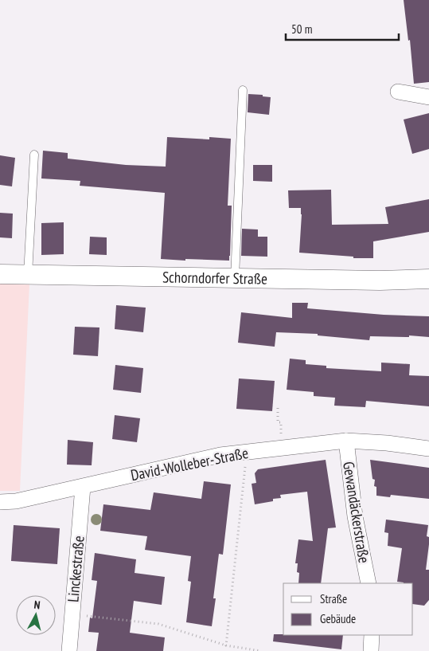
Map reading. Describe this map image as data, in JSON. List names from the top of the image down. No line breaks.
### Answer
{"streets":{"street":["Schorndorfer Straße","David-Wolleber-Straße","Gewandäckerstraße","Linckestraße"]},"crossings":[["David-Wolleber-Straße","Gewandäckerstraße"],["David-Wolleber-Straße","Linckestraße"]],"legend":["Straße","Gebäude"],"scale_bar":"50 m","north":"top"}
